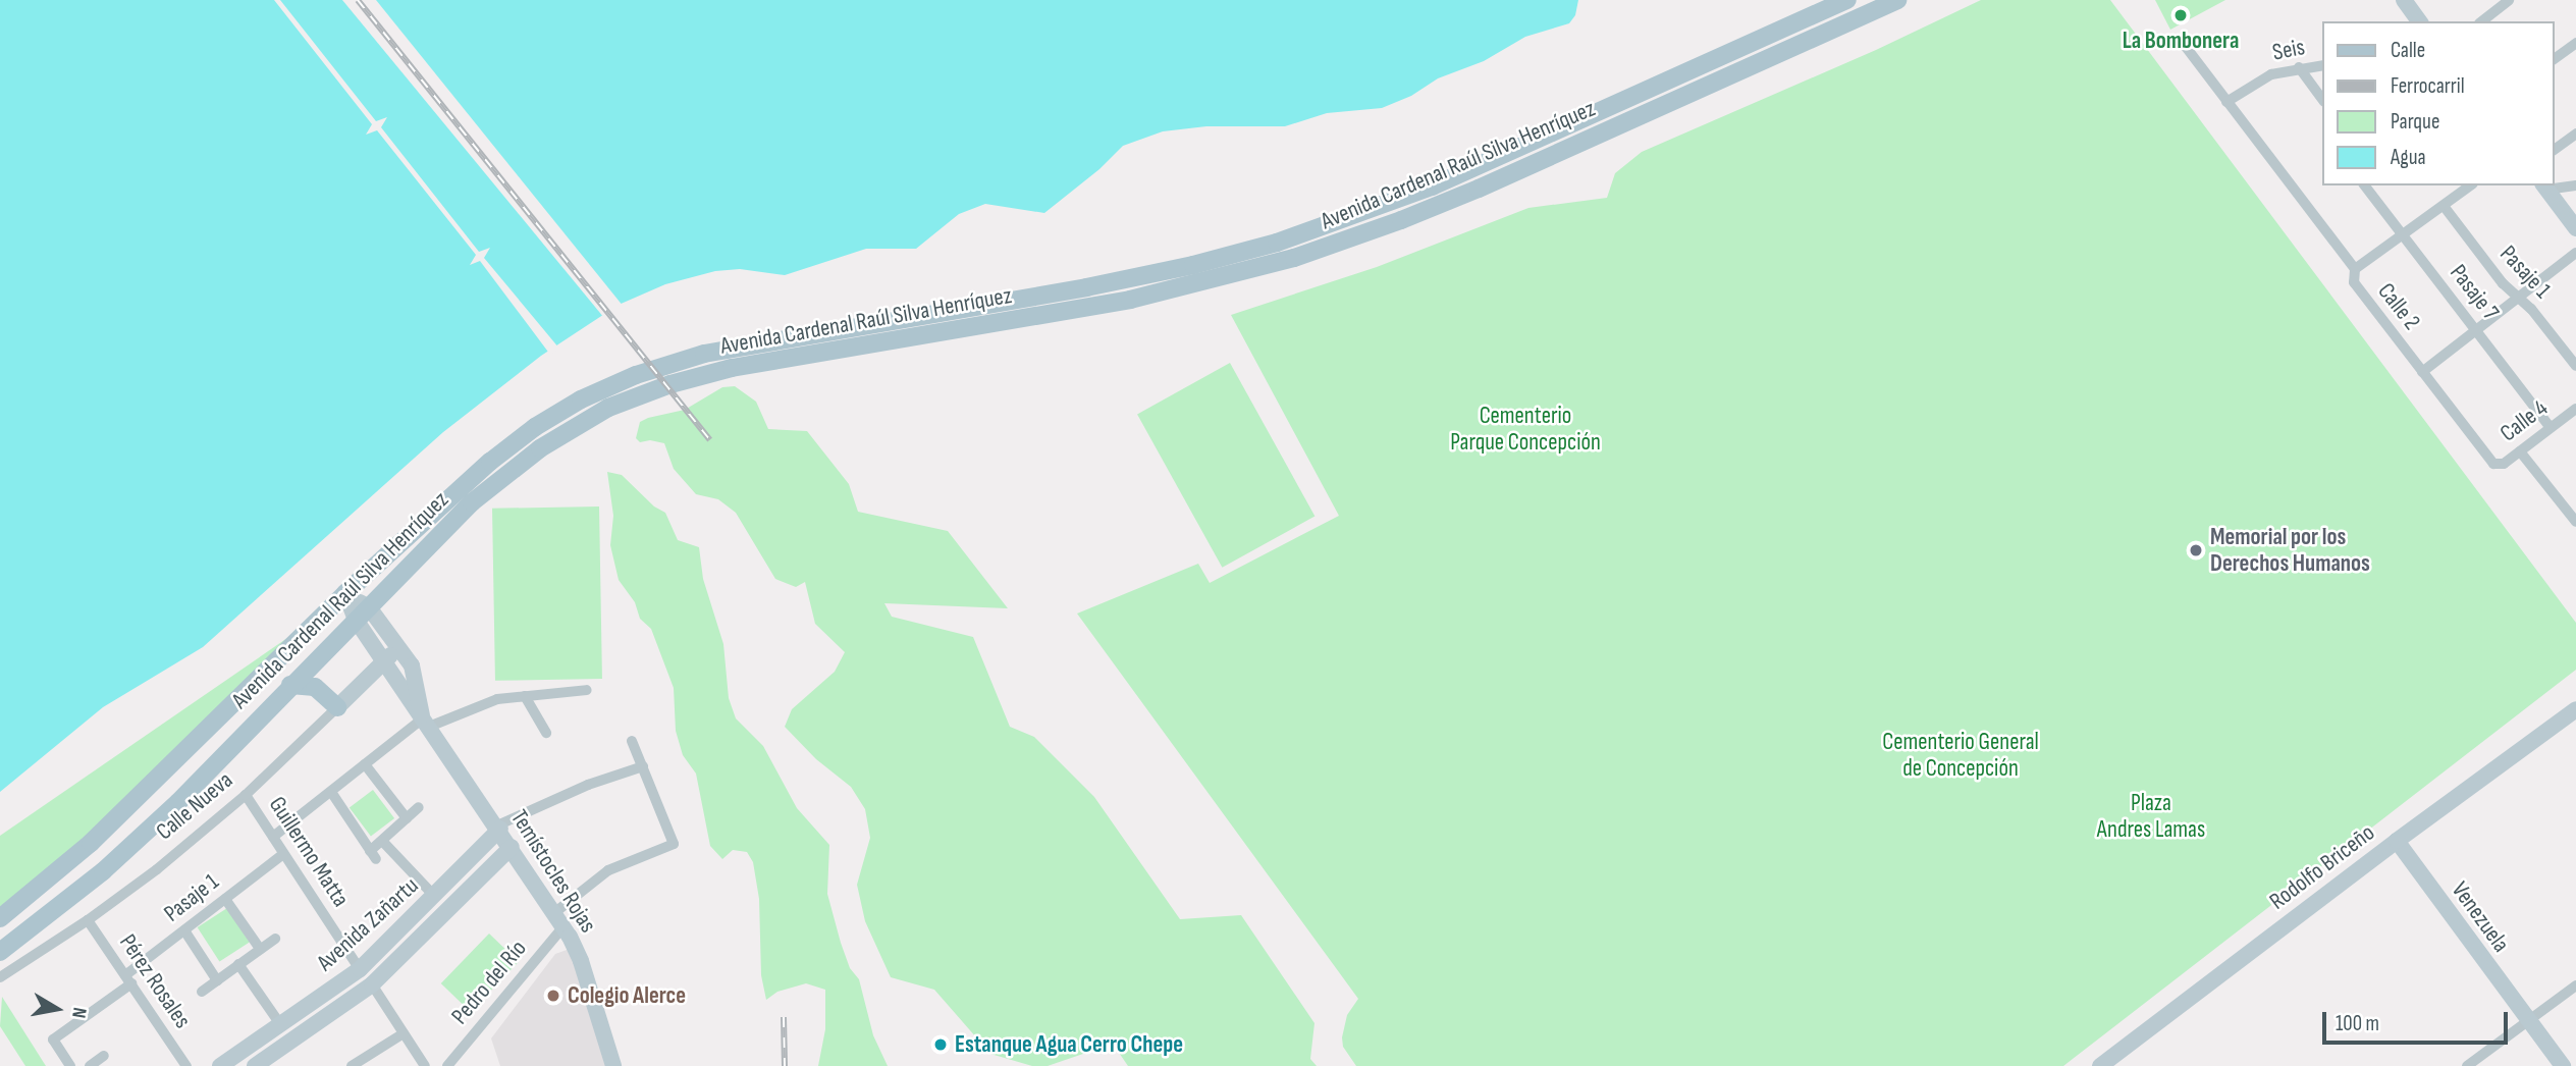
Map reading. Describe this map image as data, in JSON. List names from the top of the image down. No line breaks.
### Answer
{"streets":{"main road":["Avenida Cardenal Raúl Silva Henríquez"],"street":["Seis","Pasaje 1","Pasaje 7","Calle 2","Calle 4","Calle Nueva","Guillermo Matta","Rodolfo Briceño","Temístocles Rojas","Venezuela","Avenida Zañartu","Pérez Rosales","Pedro del Río"]},"crossings":[["Seis","Calle 2"],["Avenida Cardenal Raúl Silva Henríquez","Temístocles Rojas"],["Pasaje 1","Guillermo Matta"],["Pasaje 1","Pérez Rosales"],["Pasaje 7","Calle 4"],["Calle 2","Calle 4"],["Calle Nueva","Guillermo Matta"],["Calle Nueva","Temístocles Rojas"],["Calle Nueva","Pérez Rosales"],["Guillermo Matta","Avenida Zañartu"],["Rodolfo Briceño","Venezuela"],["Temístocles Rojas","Avenida Zañartu"],["Temístocles Rojas","Pedro del Río"]],"parks":["Cementerio Parque Concepción","Cementerio General de Concepción","Plaza Andres Lamas"],"places":["La Bombonera","Memorial por los Derechos Humanos","Colegio Alerce","Estanque Agua Cerro Chepe"],"legend":["Calle","Ferrocarril","Parque","Agua"],"scale_bar":"100 m","north":"right"}
